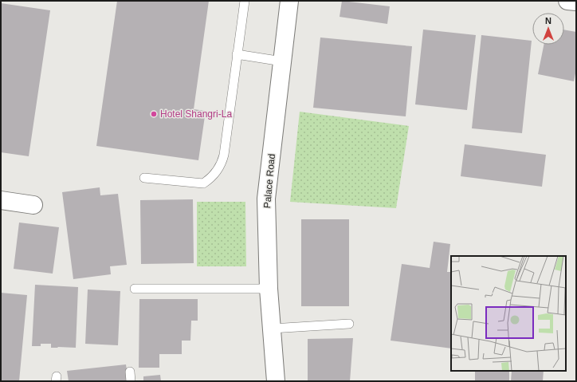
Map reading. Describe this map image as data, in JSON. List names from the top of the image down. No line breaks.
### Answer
{"streets":{"street":["Palace Road"]},"places":["Hotel Shangri-La"],"north":"top"}
